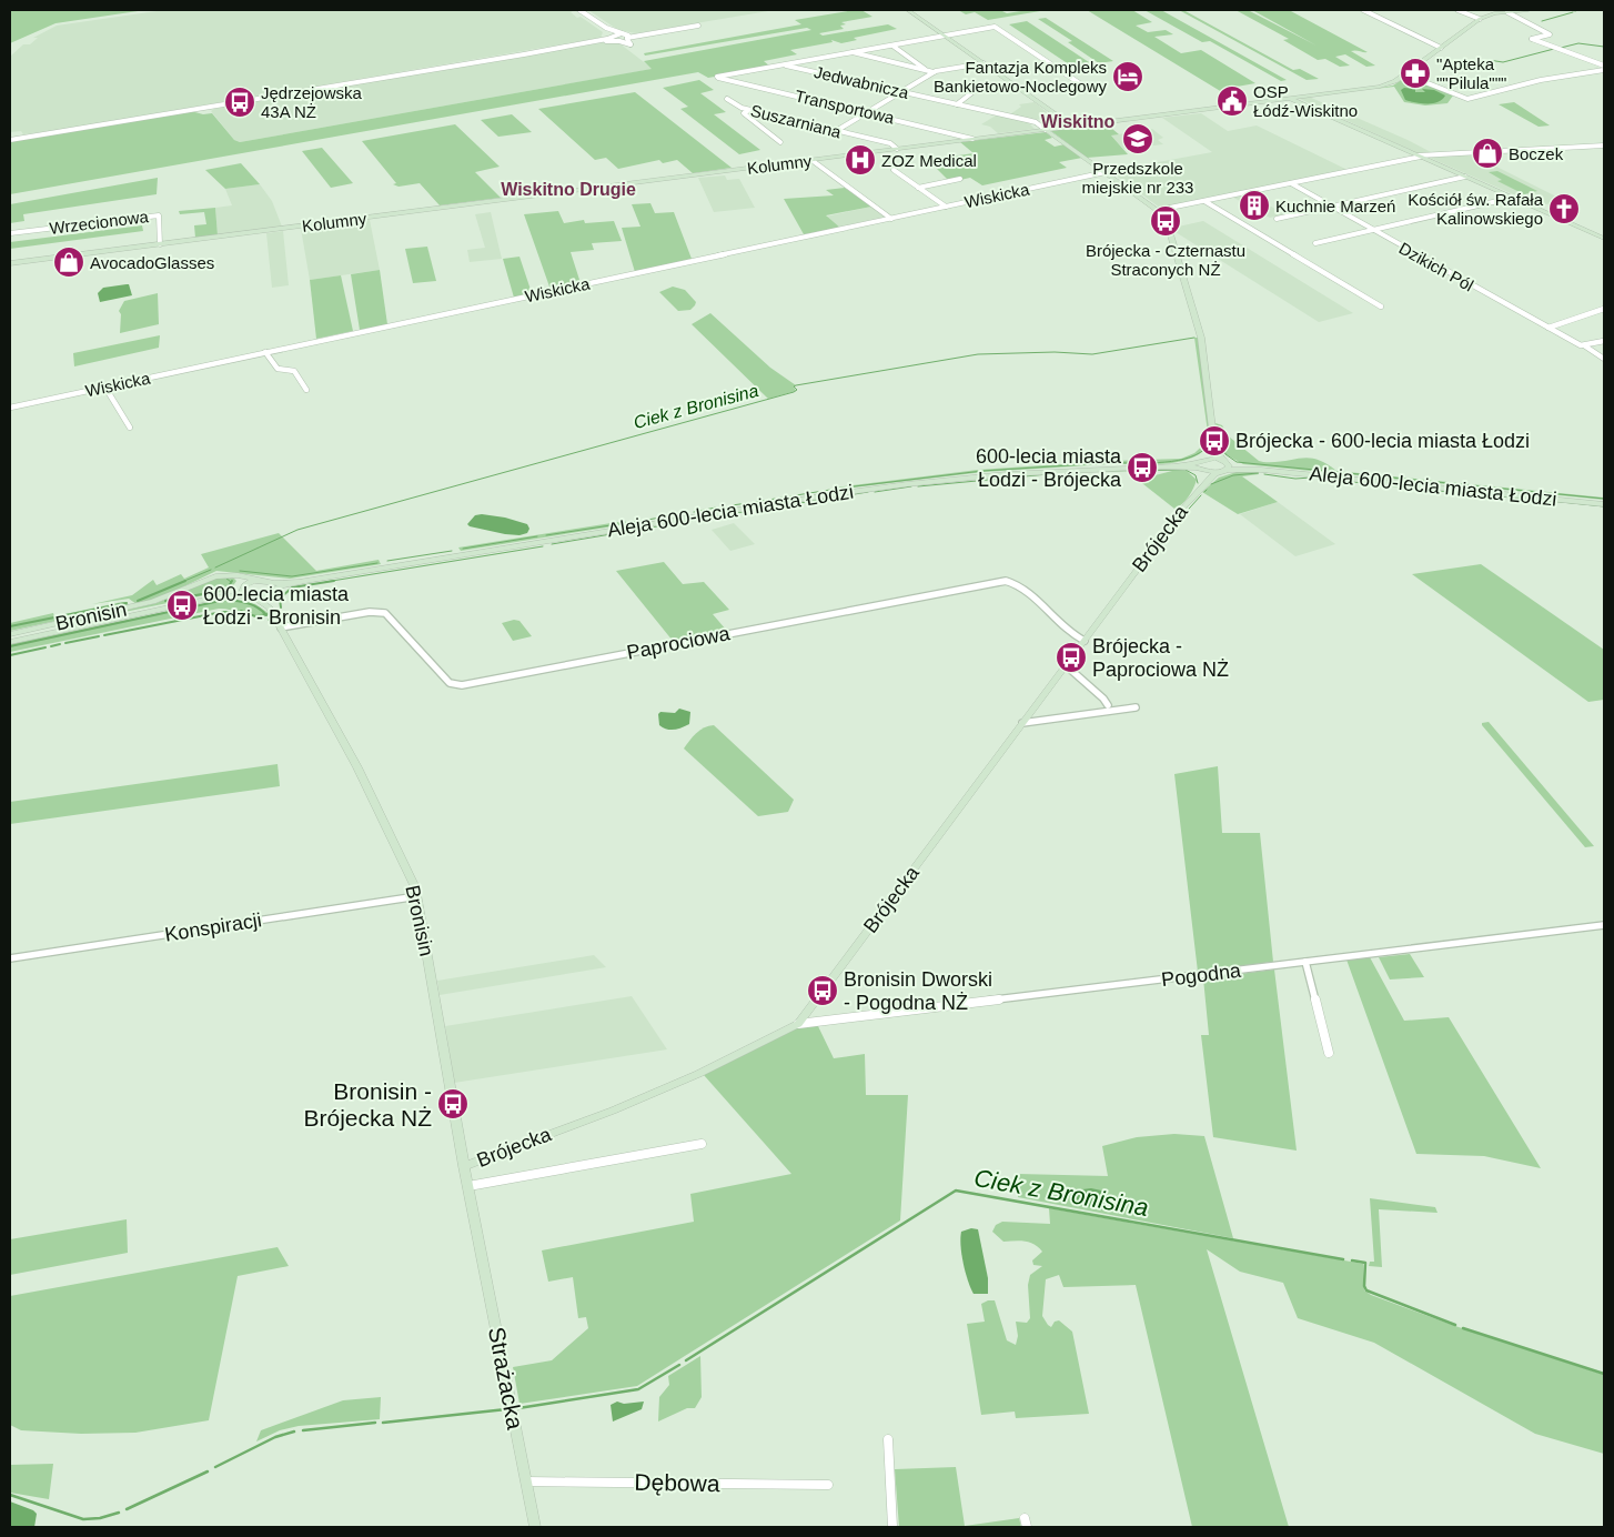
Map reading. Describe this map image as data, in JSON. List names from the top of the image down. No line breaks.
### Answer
{"streets":{"street":["Jedwabnicza","Transportowa","Suszarniana","Kolumny","Wiskicka","Wrzecionowa","Dzikich Pól","Aleja 600-lecia miasta Łodzi","Brójecka","Bronisin","Paprociowa","Konspiracji","Pogodna","Strażacka","Dębowa"]},"crossings":[["Jedwabnicza","Transportowa"],["Jedwabnicza","Kolumny"],["Transportowa","Kolumny"],["Suszarniana","Kolumny"],["Kolumny","Wrzecionowa"],["Aleja 600-lecia miasta Łodzi","Brójecka"],["Aleja 600-lecia miasta Łodzi","Bronisin"],["Brójecka","Bronisin"],["Brójecka","Paprociowa"],["Brójecka","Pogodna"],["Bronisin","Paprociowa"],["Bronisin","Konspiracji"],["Bronisin","Strażacka"],["Strażacka","Dębowa"]],"districts":["Wiskitno","Wiskitno Drugie"],"water":["Ciek z Bronisina"],"places":{"pharmacy":["\"Apteka \"\"Pilula\"\"\""],"hotel":["Fantazja Kompleks Bankietowo-Noclegowy"],"public building":["OSP Łódź-Wiskitno"],"bus stop":["Jędrzejowska 43A NŻ","Brójecka - Czternastu Straconych NŻ","Brójecka - 600-lecia miasta Łodzi","600-lecia miasta Łodzi - Brójecka","600-lecia miasta Łodzi - Bronisin","Brójecka - Paprociowa NŻ","Bronisin Dworski - Pogodna NŻ","Bronisin - Brójecka NŻ"],"school or university":["Przedszkole miejskie nr 233"],"shop":["Boczek","AvocadoGlasses"],"hospital":["ZOZ Medical"],"building":["Kuchnie Marzeń"],"church":["Kościół św. Rafała Kalinowskiego"]}}
